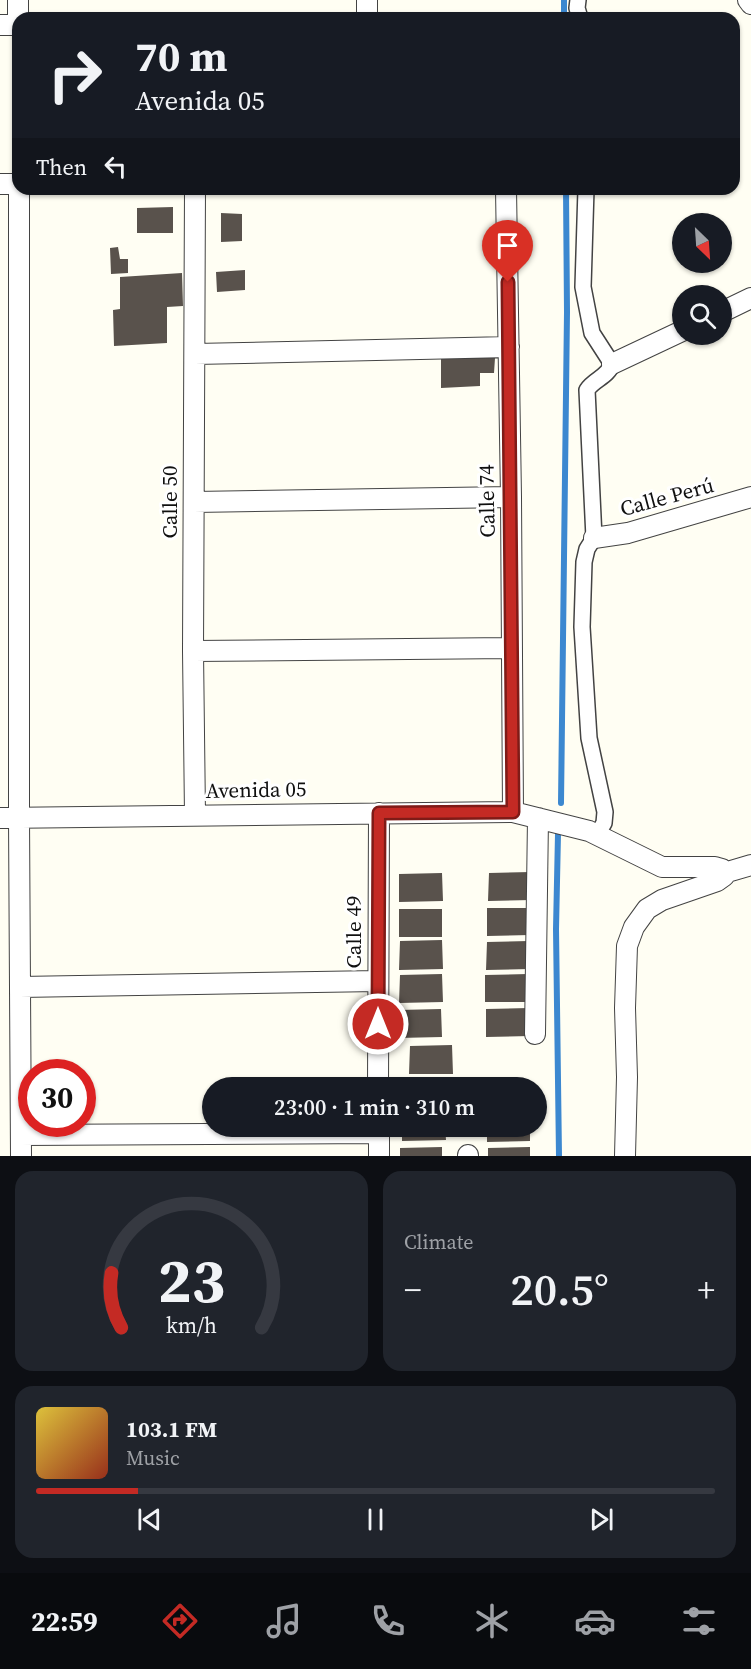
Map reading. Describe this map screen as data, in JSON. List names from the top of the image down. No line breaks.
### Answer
{"streets":{"street":["Calle Perú","Calle 74","Calle 50","Avenida 05","Calle 49"]},"crossings":[["Calle 74","Avenida 05"],["Calle 50","Avenida 05"],["Avenida 05","Calle 49"]],"north":"bottom right","page":{"turn":["70 m","Avenida 05"],"then":"Then","limit":"30","trip":"23:00 · 1 min · 310 m","tile":"Climate","heat":["−","20.5°","+"],"song":["103.1 FM","Music"],"tabs":"22:59","gauge":["23","km/h"]}}
